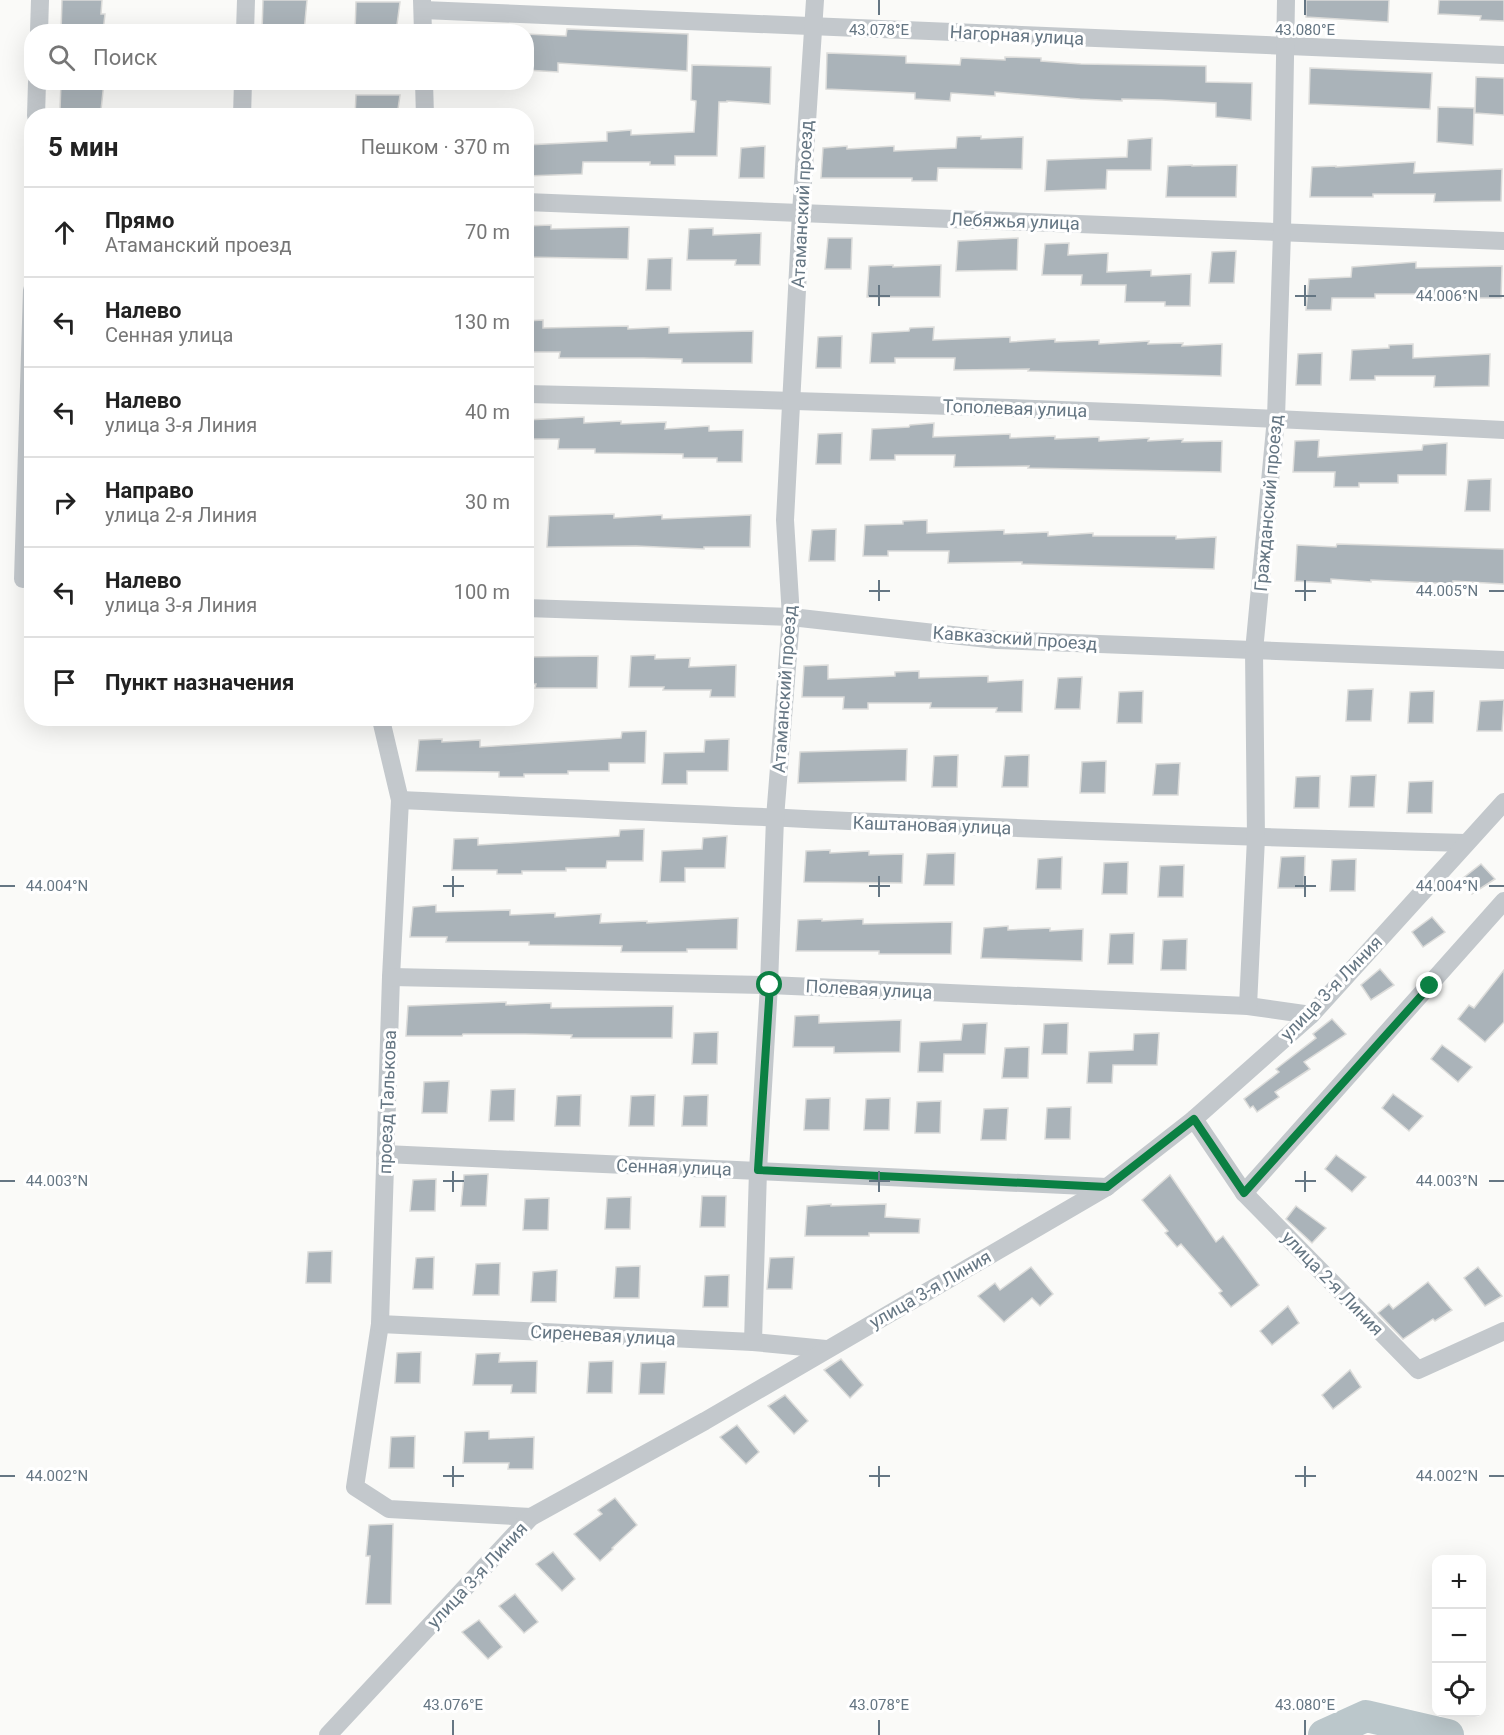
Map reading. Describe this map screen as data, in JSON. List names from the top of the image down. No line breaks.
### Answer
{"streets":{"street":["Нагорная улица","Атаманский проезд","Лебяжья улица","Тополевая улица","Гражданский проезд","Кавказский проезд","Каштановая улица","улица 3-я Линия","Полевая улица","проезд Талькова","Сенная улица","улица 2-я Линия","Сиреневая улица"]},"crossings":[["Нагорная улица","Атаманский проезд"],["Нагорная улица","Гражданский проезд"],["Атаманский проезд","Лебяжья улица"],["Атаманский проезд","Тополевая улица"],["Атаманский проезд","Кавказский проезд"],["Атаманский проезд","Каштановая улица"],["Атаманский проезд","Полевая улица"],["Атаманский проезд","Сенная улица"],["Атаманский проезд","Сиреневая улица"],["Лебяжья улица","Гражданский проезд"],["Тополевая улица","Гражданский проезд"],["Гражданский проезд","Кавказский проезд"],["Гражданский проезд","Каштановая улица"],["Гражданский проезд","Полевая улица"],["Каштановая улица","улица 3-я Линия"],["Каштановая улица","проезд Талькова"],["улица 3-я Линия","Полевая улица"],["улица 3-я Линия","проезд Талькова"],["улица 3-я Линия","Сенная улица"],["улица 3-я Линия","улица 2-я Линия"],["улица 3-я Линия","Сиреневая улица"],["Полевая улица","проезд Талькова"],["проезд Талькова","Сенная улица"],["проезд Талькова","Сиреневая улица"]],"page":{"search":"Поиск","heading":["5 мин","Пешком · 370 m"],"list":[["Прямо","Атаманский проезд","70 m"],["Налево","Сенная улица","130 m"],["Налево","улица 3-я Линия","40 m"],["Направо","улица 2-я Линия","30 m"],["Налево","улица 3-я Линия","100 m"],"Пункт назначения"],"map_buttons":["+","−"]},"coordinates":["43.078°E","43.080°E","44.006°N","44.005°N","44.004°N","44.003°N","44.002°N","43.076°E"]}
